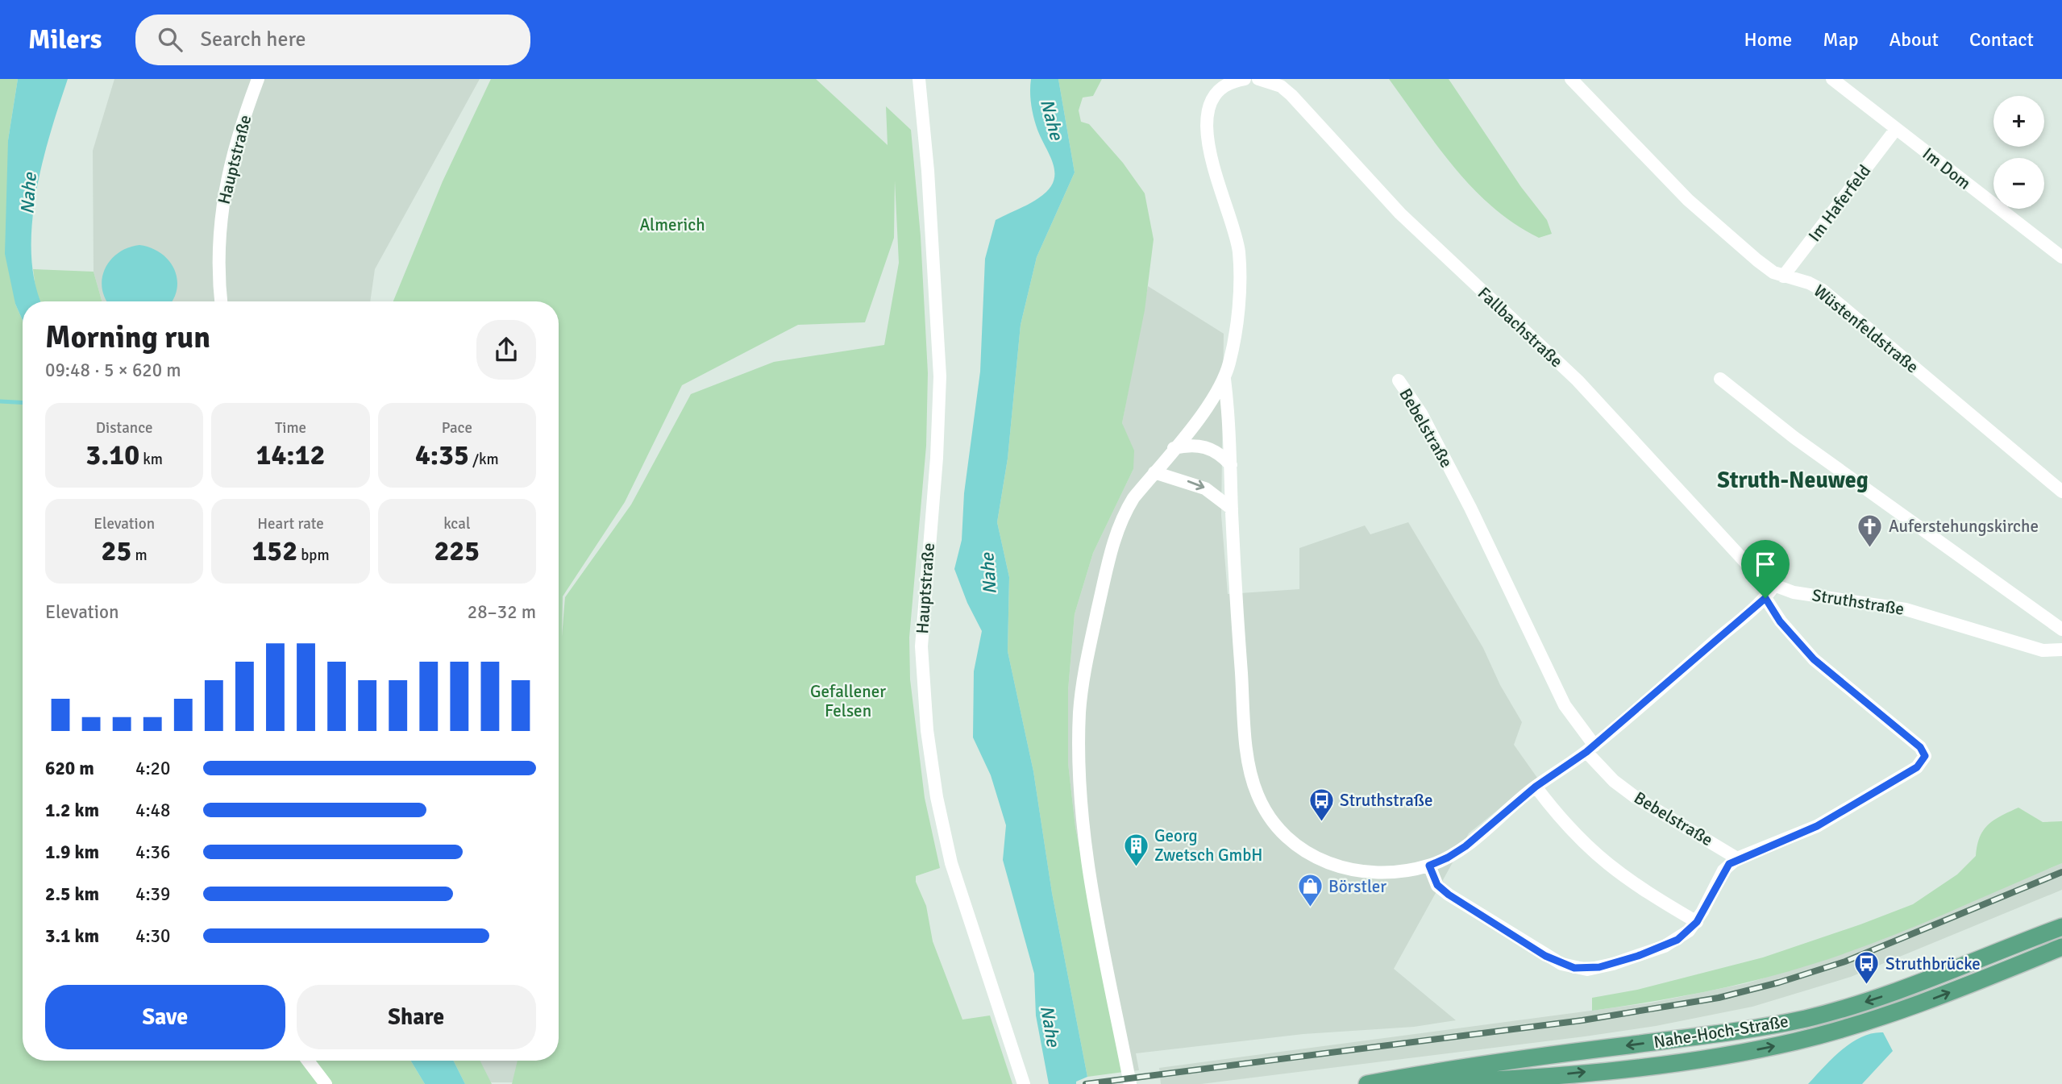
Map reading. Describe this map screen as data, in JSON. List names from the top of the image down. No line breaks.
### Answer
{"streets":{"main road":["Nahe-Hoch-Straße"],"street":["Hauptstraße","Im Dom","Im Haferfeld","Fallbachstraße","Wüstenfeldstraße","Bebelstraße","Struthstraße"]},"crossings":[["Im Dom","Im Haferfeld"],["Im Haferfeld","Wüstenfeldstraße"],["Fallbachstraße","Struthstraße"]],"districts":["Struth-Neuweg"],"water":["Nahe"],"parks":["Almerich","Gefallener Felsen"],"places":{"church":["Auferstehungskirche"],"bus stop":["Struthstraße","Struthbrücke"],"building":["Georg Zwetsch GmbH"],"shop":["Börstler"]},"page":{"header":"Milers","search":"Search here","nav":["Home","Map","About","Contact"],"map_buttons":["+","−"],"heading":["Morning run","09:48 · 5 × 620 m"],"stats":[["Distance","3.10 km"],["Time","14:12"],["Pace","4:35 /km"],["Elevation","25 m"],["Heart rate","152 bpm"],["kcal","225"]],"chart":["Elevation","28–32 m"],"list":[{"name":"620 m","note":"4:20"},{"name":"1.2 km","note":"4:48"},{"name":"1.9 km","note":"4:36"},{"name":"2.5 km","note":"4:39"},{"name":"3.1 km","note":"4:30"}],"buttons":["Save","Share"]}}
